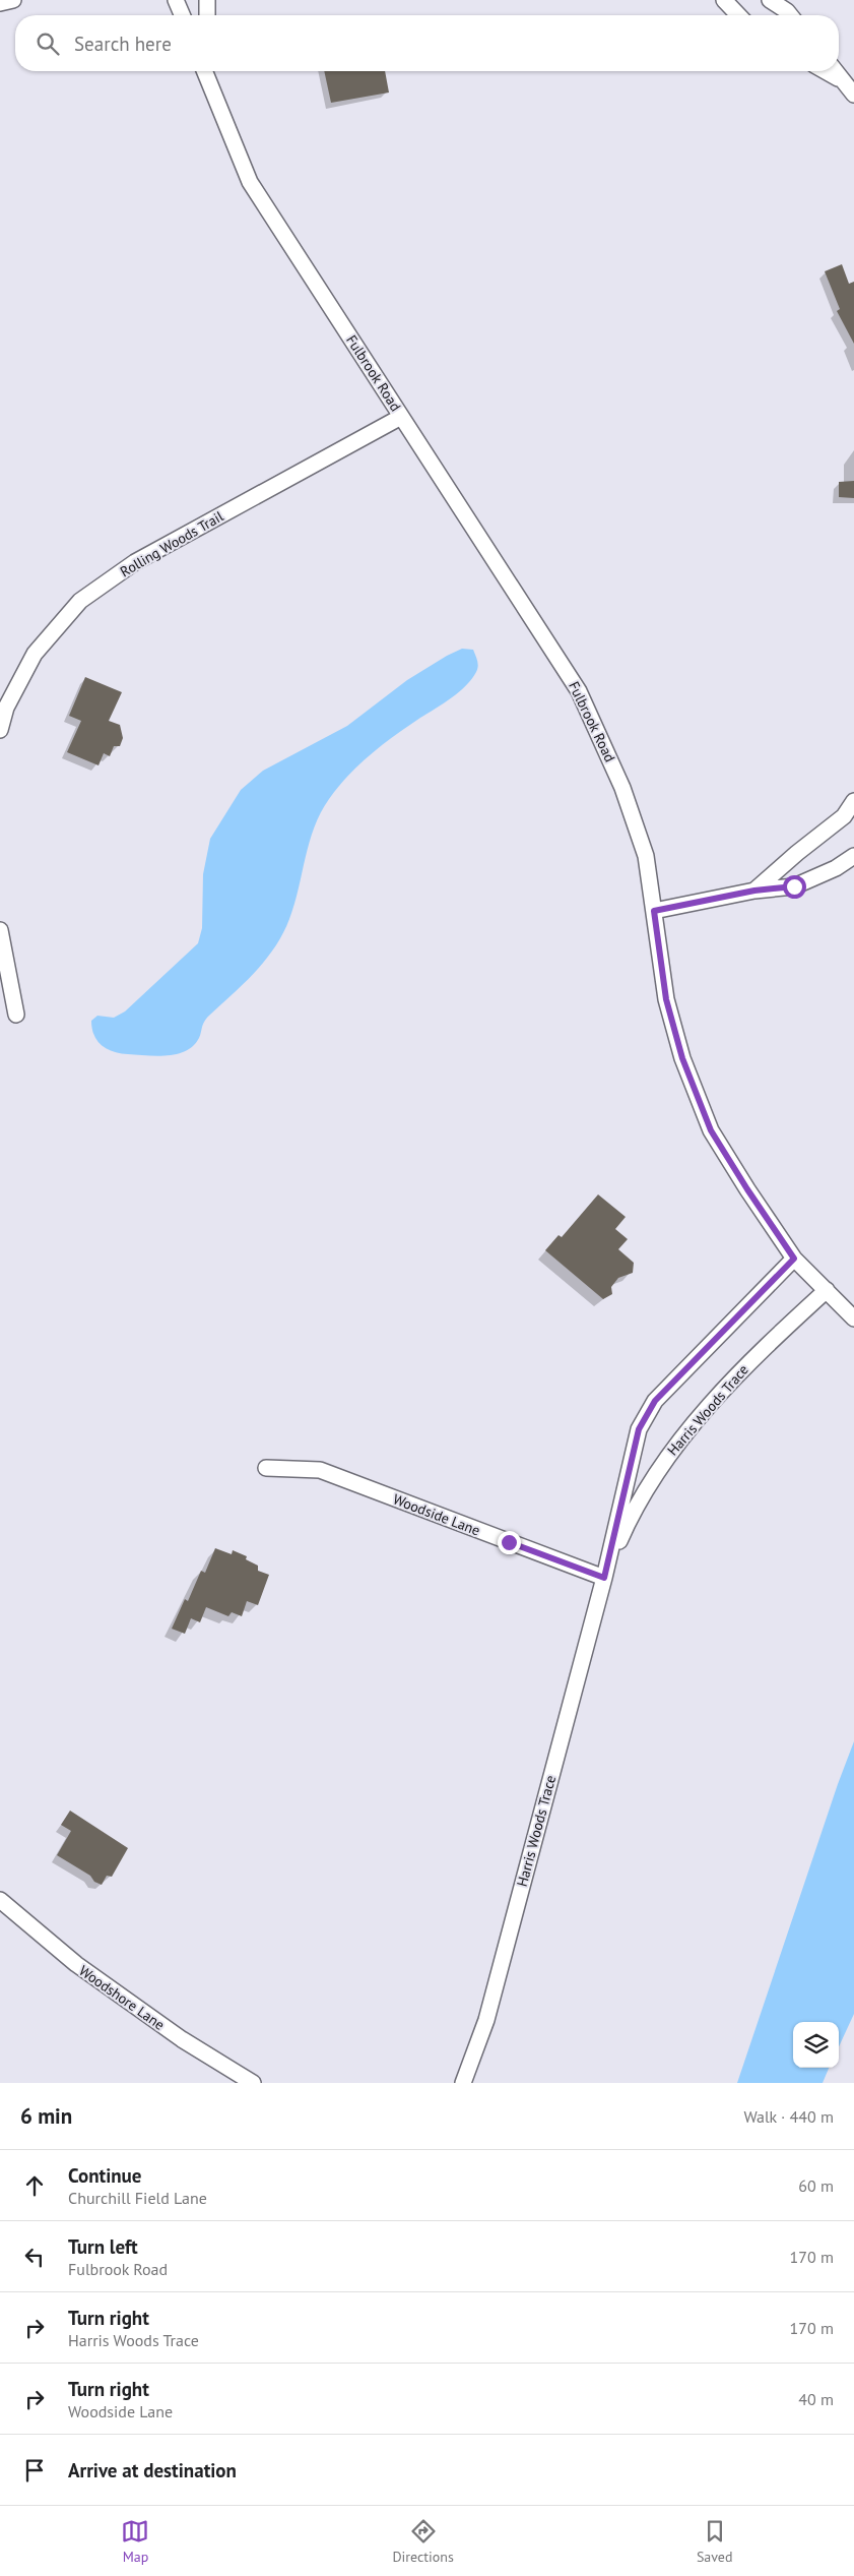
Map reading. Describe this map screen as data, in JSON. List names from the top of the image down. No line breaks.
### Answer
{"streets":{"street":["Fulbrook Road","Rolling Woods Trail","Harris Woods Trace","Woodside Lane","Woodshore Lane"]},"crossings":[["Fulbrook Road","Rolling Woods Trail"],["Fulbrook Road","Harris Woods Trace"],["Harris Woods Trace","Woodside Lane"]],"page":{"search":"Search here","heading":["6 min","Walk · 440 m"],"list":[["Continue","Churchill Field Lane","60 m"],["Turn left","Fulbrook Road","170 m"],["Turn right","Harris Woods Trace","170 m"],["Turn right","Woodside Lane","40 m"],"Arrive at destination"],"nav":["Map","Directions","Saved"]}}
